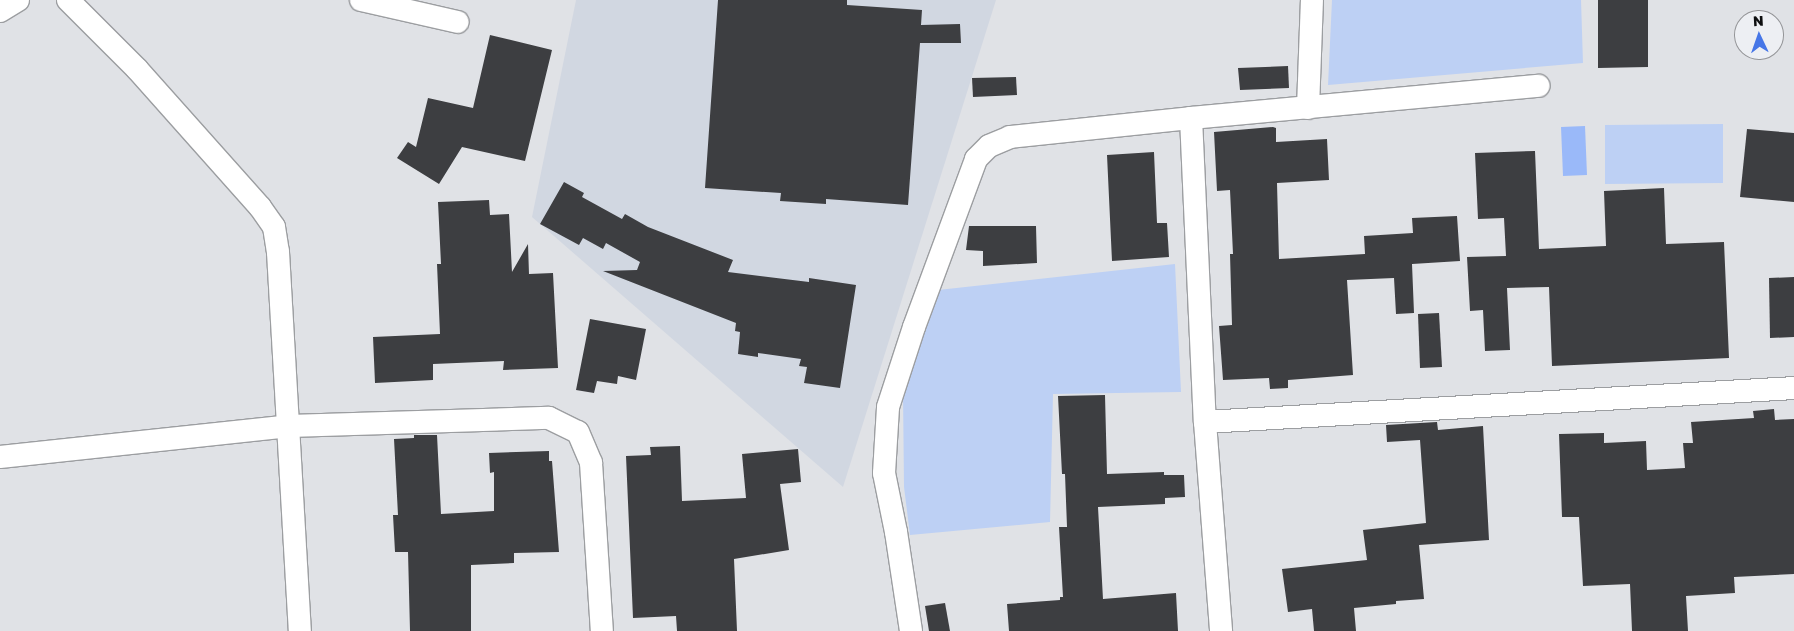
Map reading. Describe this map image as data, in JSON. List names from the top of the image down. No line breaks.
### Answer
{"north":"top"}
